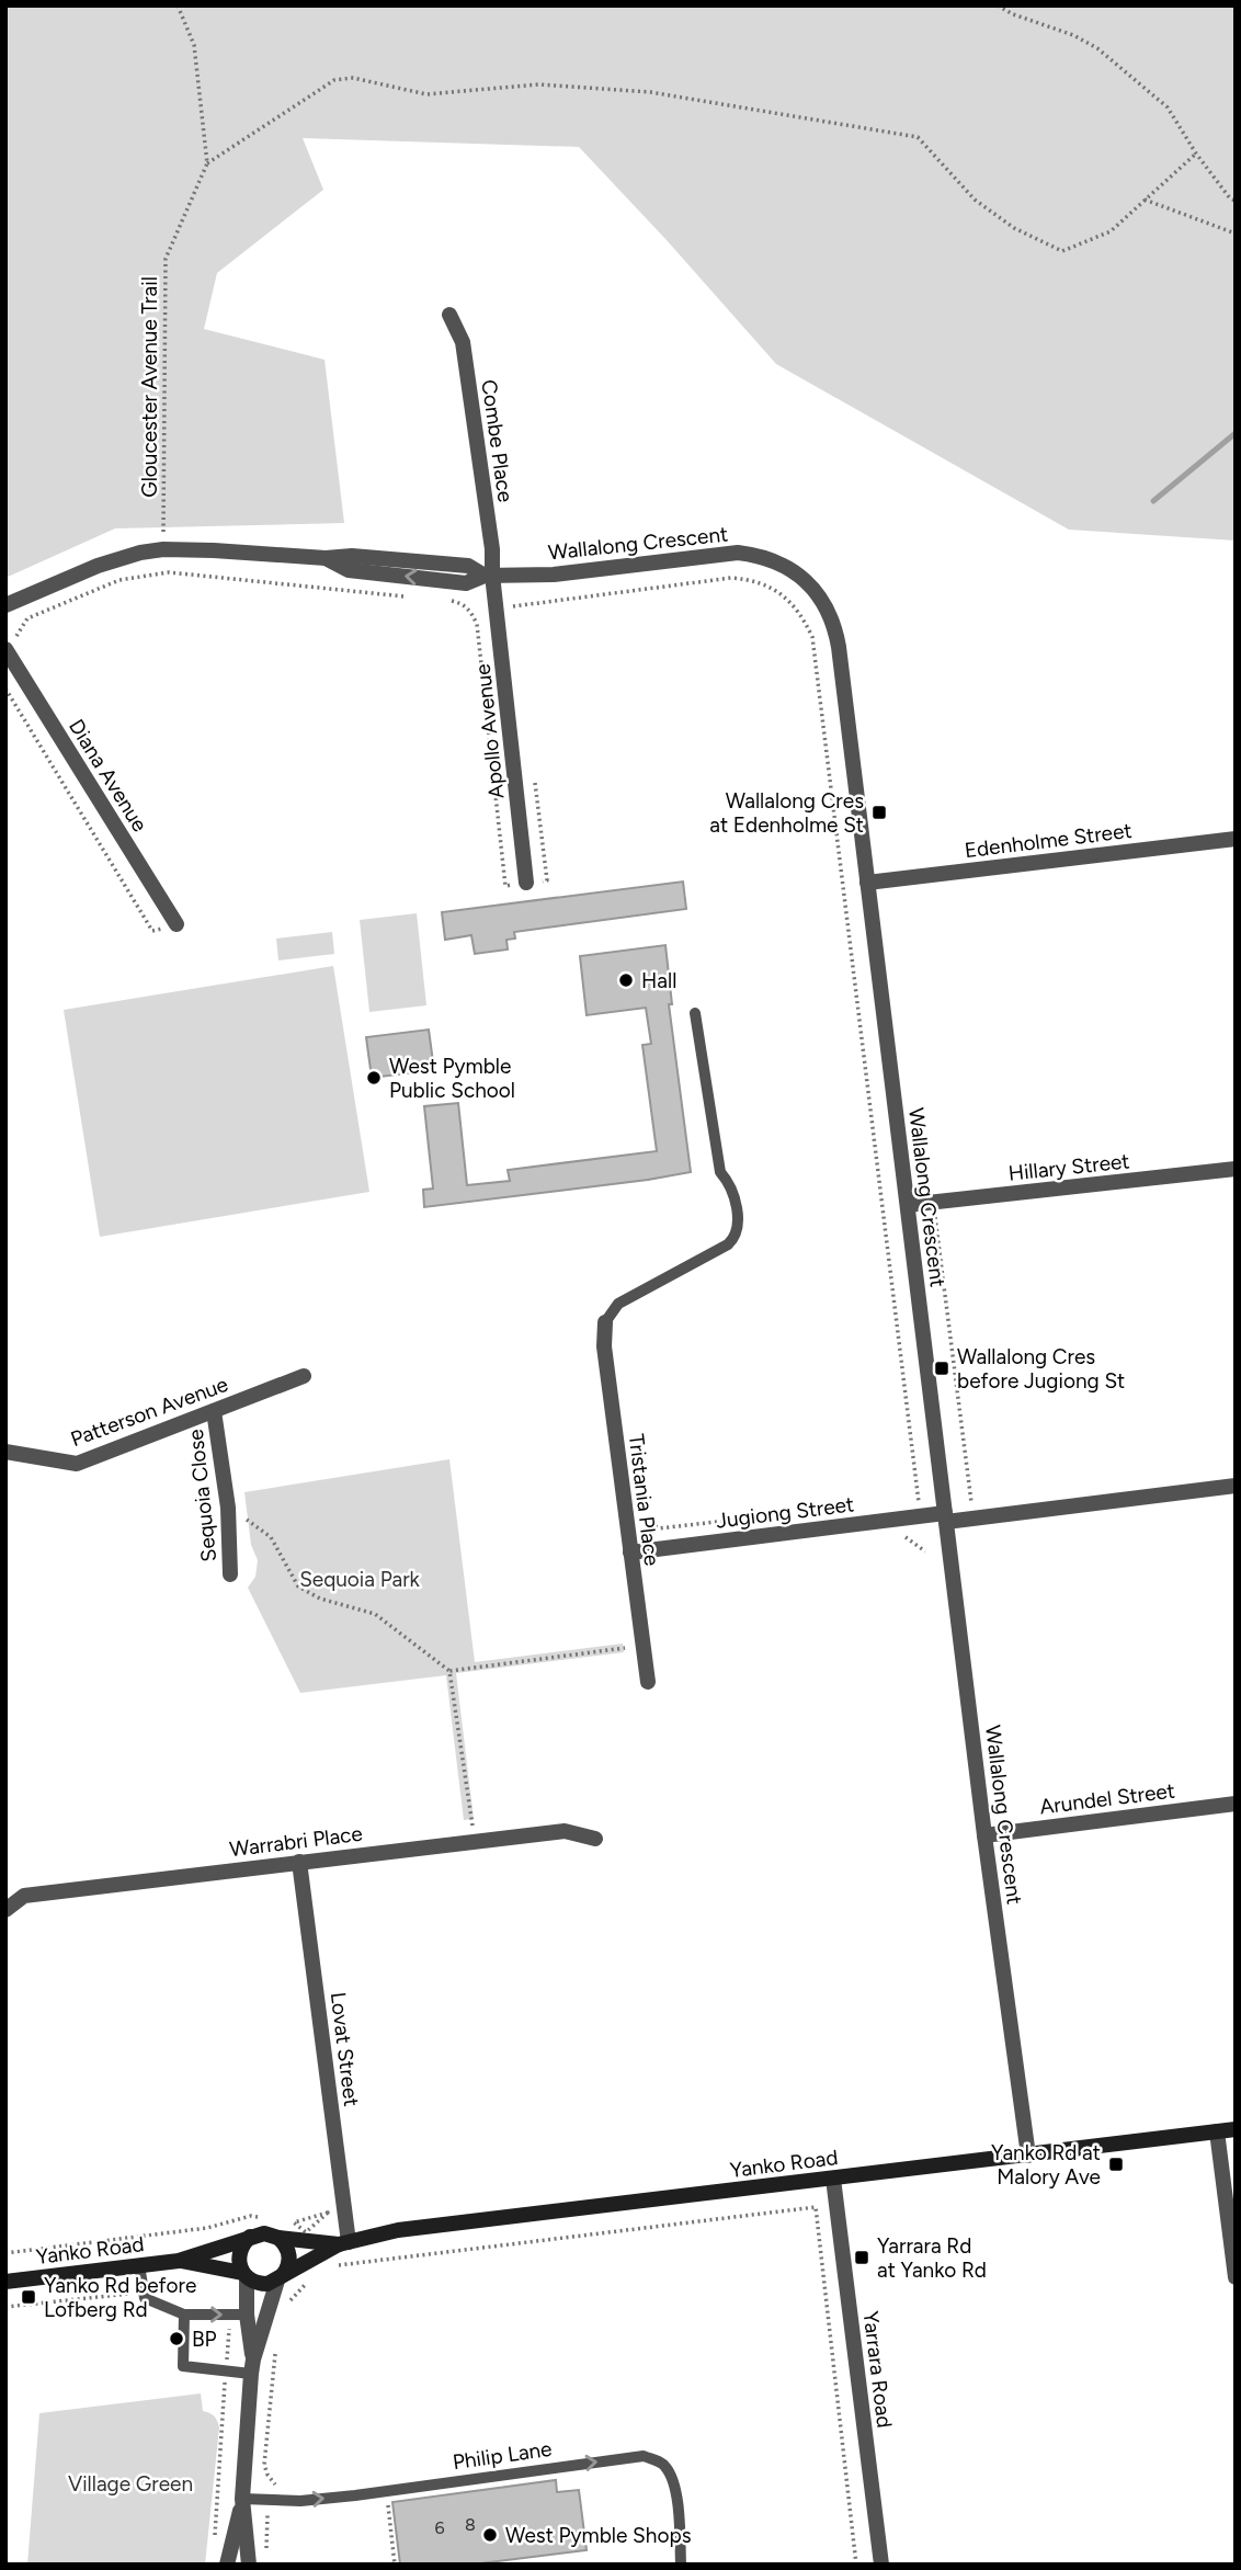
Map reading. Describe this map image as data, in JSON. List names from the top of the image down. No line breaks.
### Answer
{"streets":{"main road":["Yanko Road"],"street":["Combe Place","Wallalong Crescent","Apollo Avenue","Diana Avenue","Edenholme Street","Hillary Street","Patterson Avenue","Sequoia Close","Tristania Place","Jugiong Street","Arundel Street","Warrabri Place","Lovat Street","Yarrara Road"],"lane":["Philip Lane"],"path":["Gloucester Avenue Trail"]},"crossings":[["Gloucester Avenue Trail","Wallalong Crescent"],["Combe Place","Wallalong Crescent"],["Combe Place","Apollo Avenue"],["Wallalong Crescent","Apollo Avenue"],["Wallalong Crescent","Edenholme Street"],["Wallalong Crescent","Hillary Street"],["Wallalong Crescent","Jugiong Street"],["Wallalong Crescent","Arundel Street"],["Wallalong Crescent","Yanko Road"],["Patterson Avenue","Sequoia Close"],["Tristania Place","Jugiong Street"],["Warrabri Place","Lovat Street"],["Lovat Street","Yanko Road"],["Yanko Road","Yarrara Road"]],"one_way":["Philip Lane"],"parks":["Sequoia Park","Village Green"],"places":{"transit":["Wallalong Cres at Edenholme St","Wallalong Cres before Jugiong St","Yanko Rd at Malory Ave","Yarrara Rd at Yanko Rd","Yanko Rd before Lofberg Rd"],"other":["Hall","West Pymble Public School","BP","West Pymble Shops"]},"house_numbers":["8","6"]}
